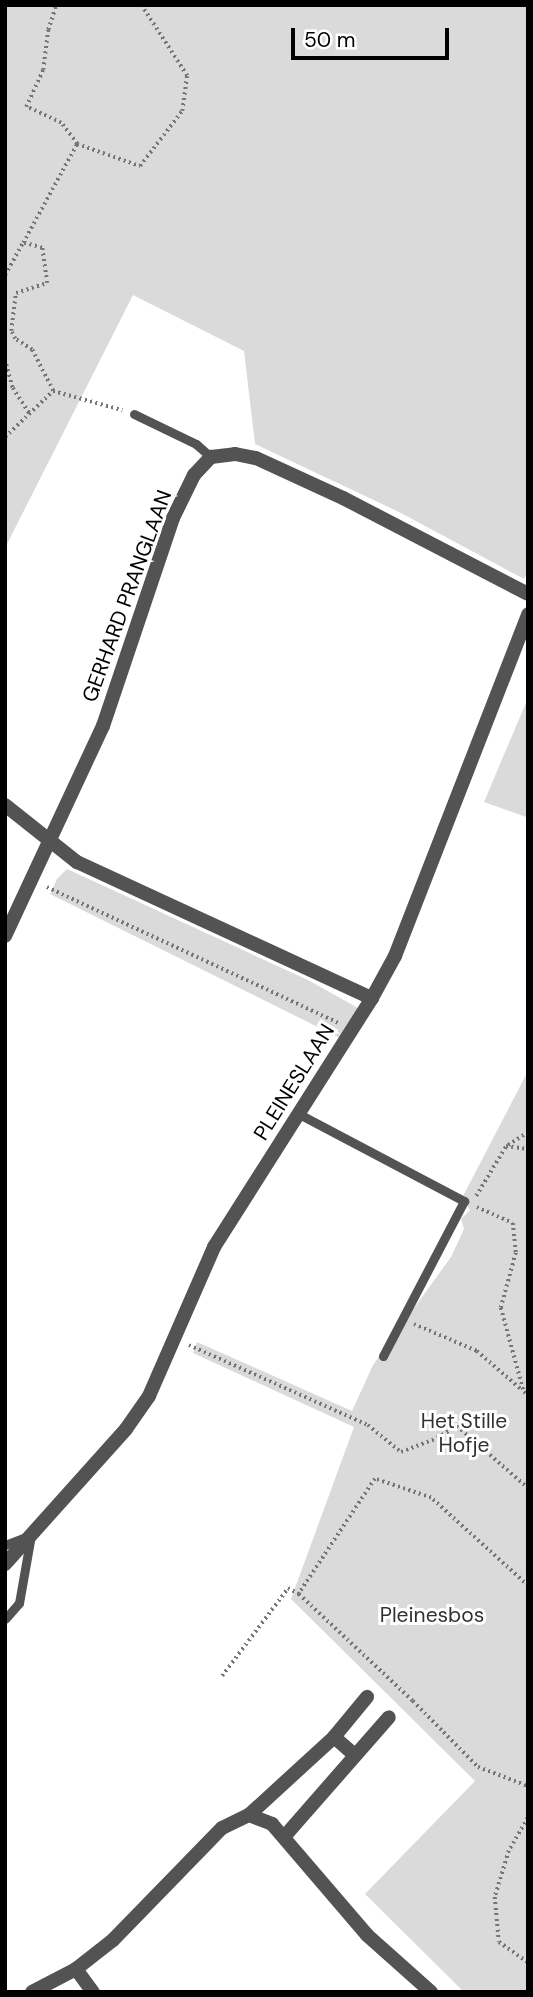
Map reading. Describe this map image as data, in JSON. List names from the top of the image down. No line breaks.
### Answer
{"streets":{"street":["GERHARD PRANGLAAN","PLEINESLAAN"]},"parks":["Het Stille Hofje","Pleinesbos"],"scale_bar":"50 m"}
